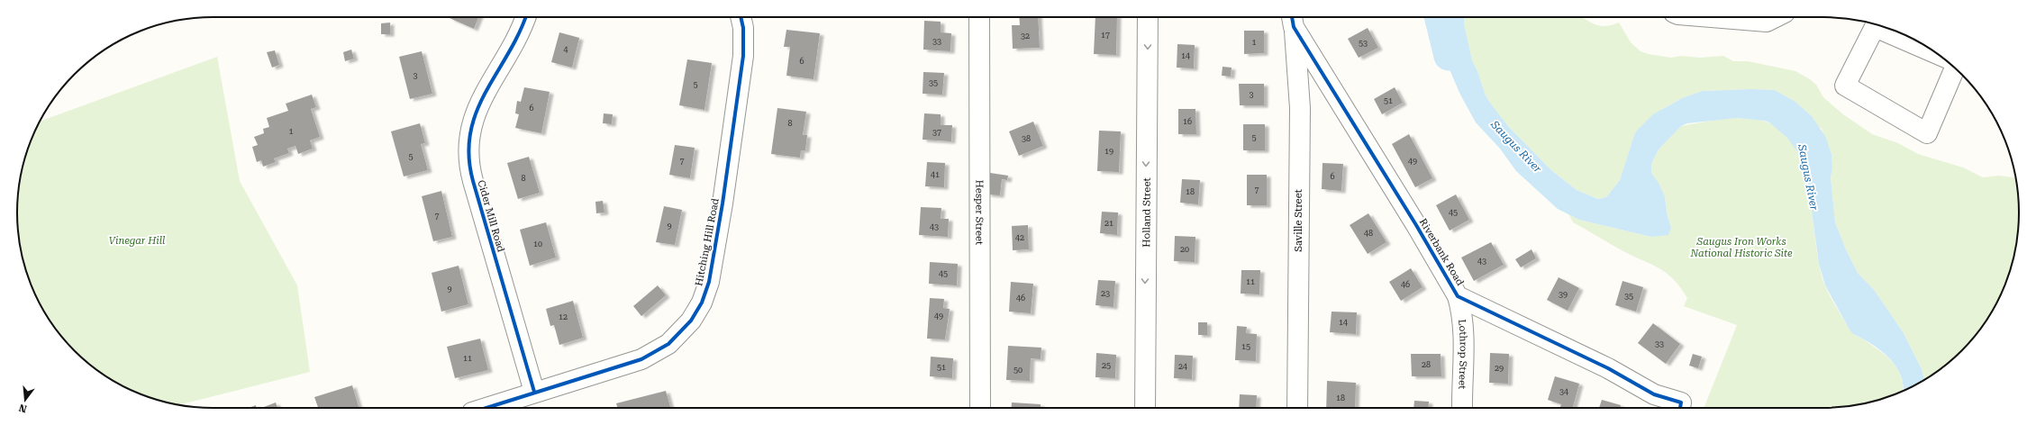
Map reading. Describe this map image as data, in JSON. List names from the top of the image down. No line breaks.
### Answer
{"streets":{"street":["Hesper Street","Holland Street","Cider Mill Road","Saville Street","Hitching Hill Road","Riverbank Road","Lothrop Street"]},"crossings":[["Cider Mill Road","Hitching Hill Road"],["Saville Street","Riverbank Road"],["Riverbank Road","Lothrop Street"]],"one_way":["Holland Street"],"water":["Saugus River"],"parks":["Vinegar Hill","Saugus Iron Works National Historic Site"],"house_numbers":["17","32","33","1","53","4","14","6","3","35","5","3","51","6","16","8","1","37","5","38","19","5","7","49","41","6","8","7","18","45","7","21","9","43","48","42","10","20","43","45","11","46","9","23","39","35","46","49","12","14","33","15","11","28","25","24","51","29","50","34","18"],"north":"bottom"}
